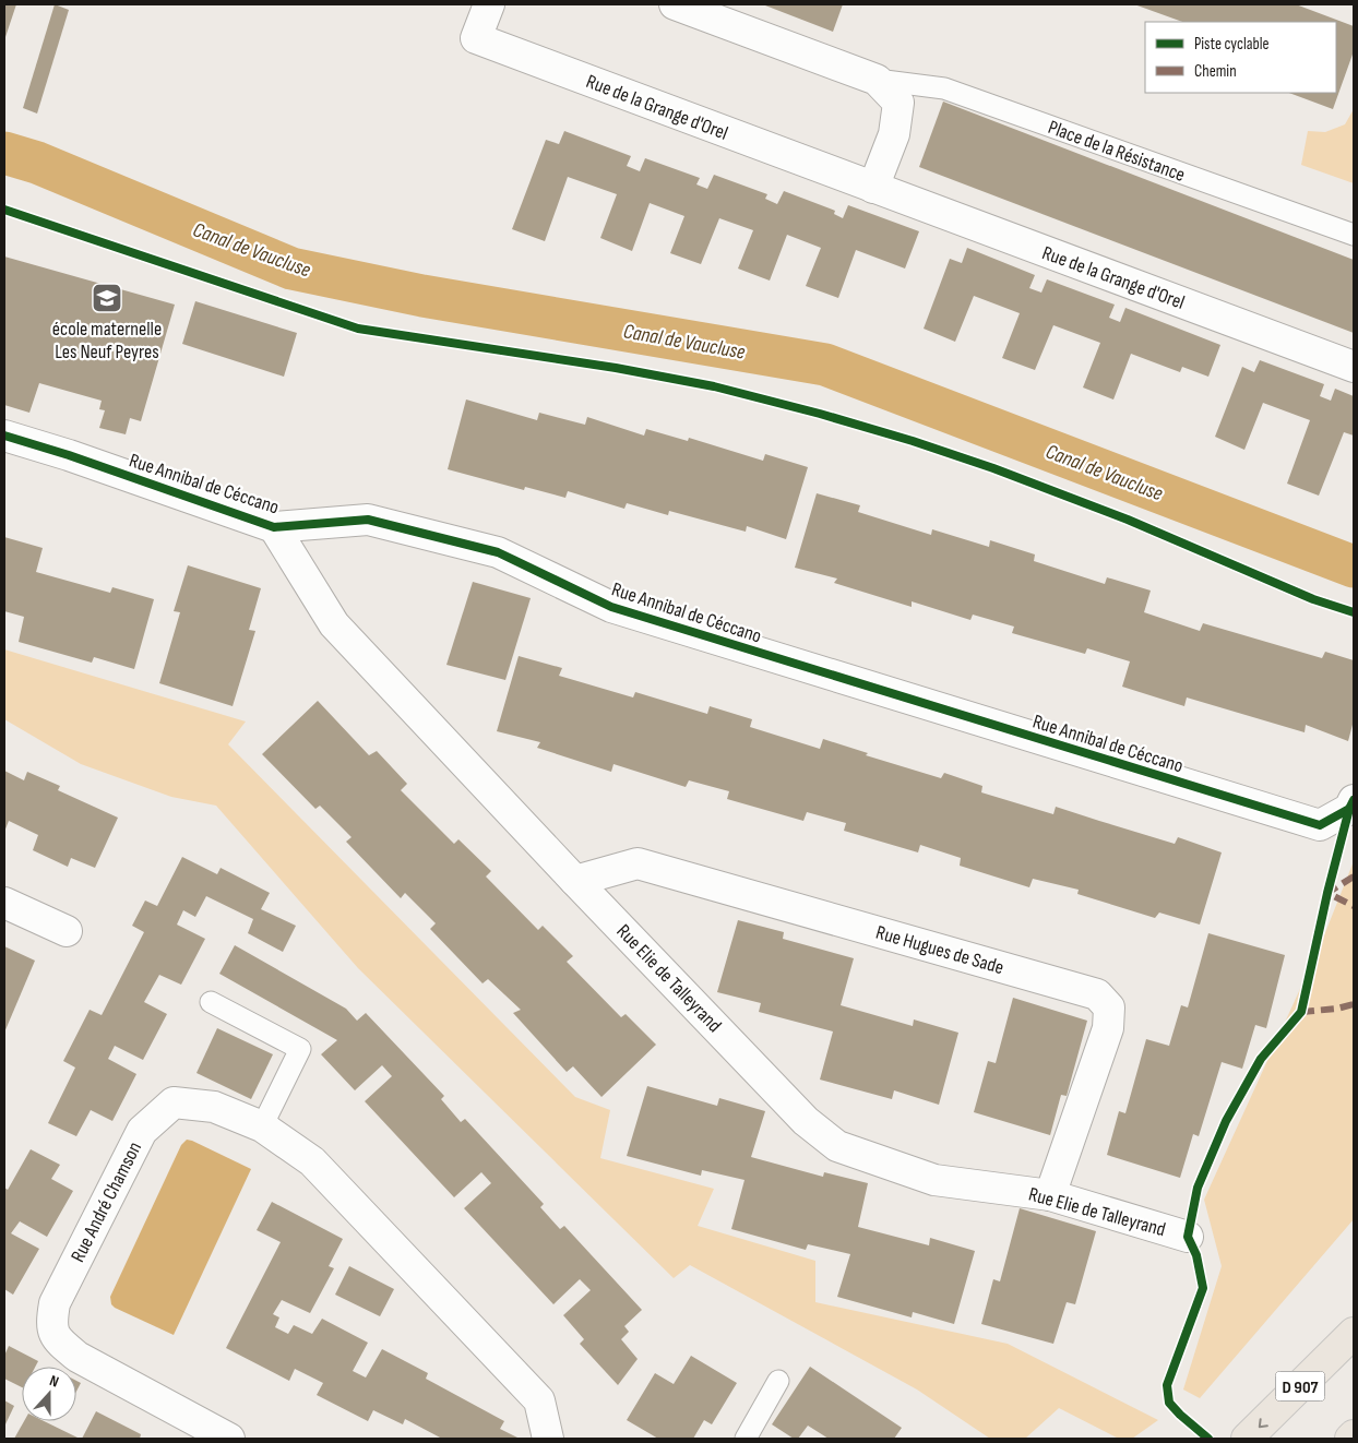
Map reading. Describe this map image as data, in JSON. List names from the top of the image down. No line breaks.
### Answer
{"streets":{"highway":["D 907"],"street":["Rue de la Grange d'Orel","Rue Annibal de Céccano","Rue Hugues de Sade","Rue Elie de Talleyrand","Rue André Chamson"],"lane":["Place de la Résistance"]},"crossings":[["Rue Annibal de Céccano","Rue Elie de Talleyrand"],["Rue Hugues de Sade","Rue Elie de Talleyrand"]],"water":["Canal de Vaucluse"],"places":{"school or university":["école maternelle Les Neuf Peyres"]},"legend":["Piste cyclable","Chemin"],"north":"top"}
